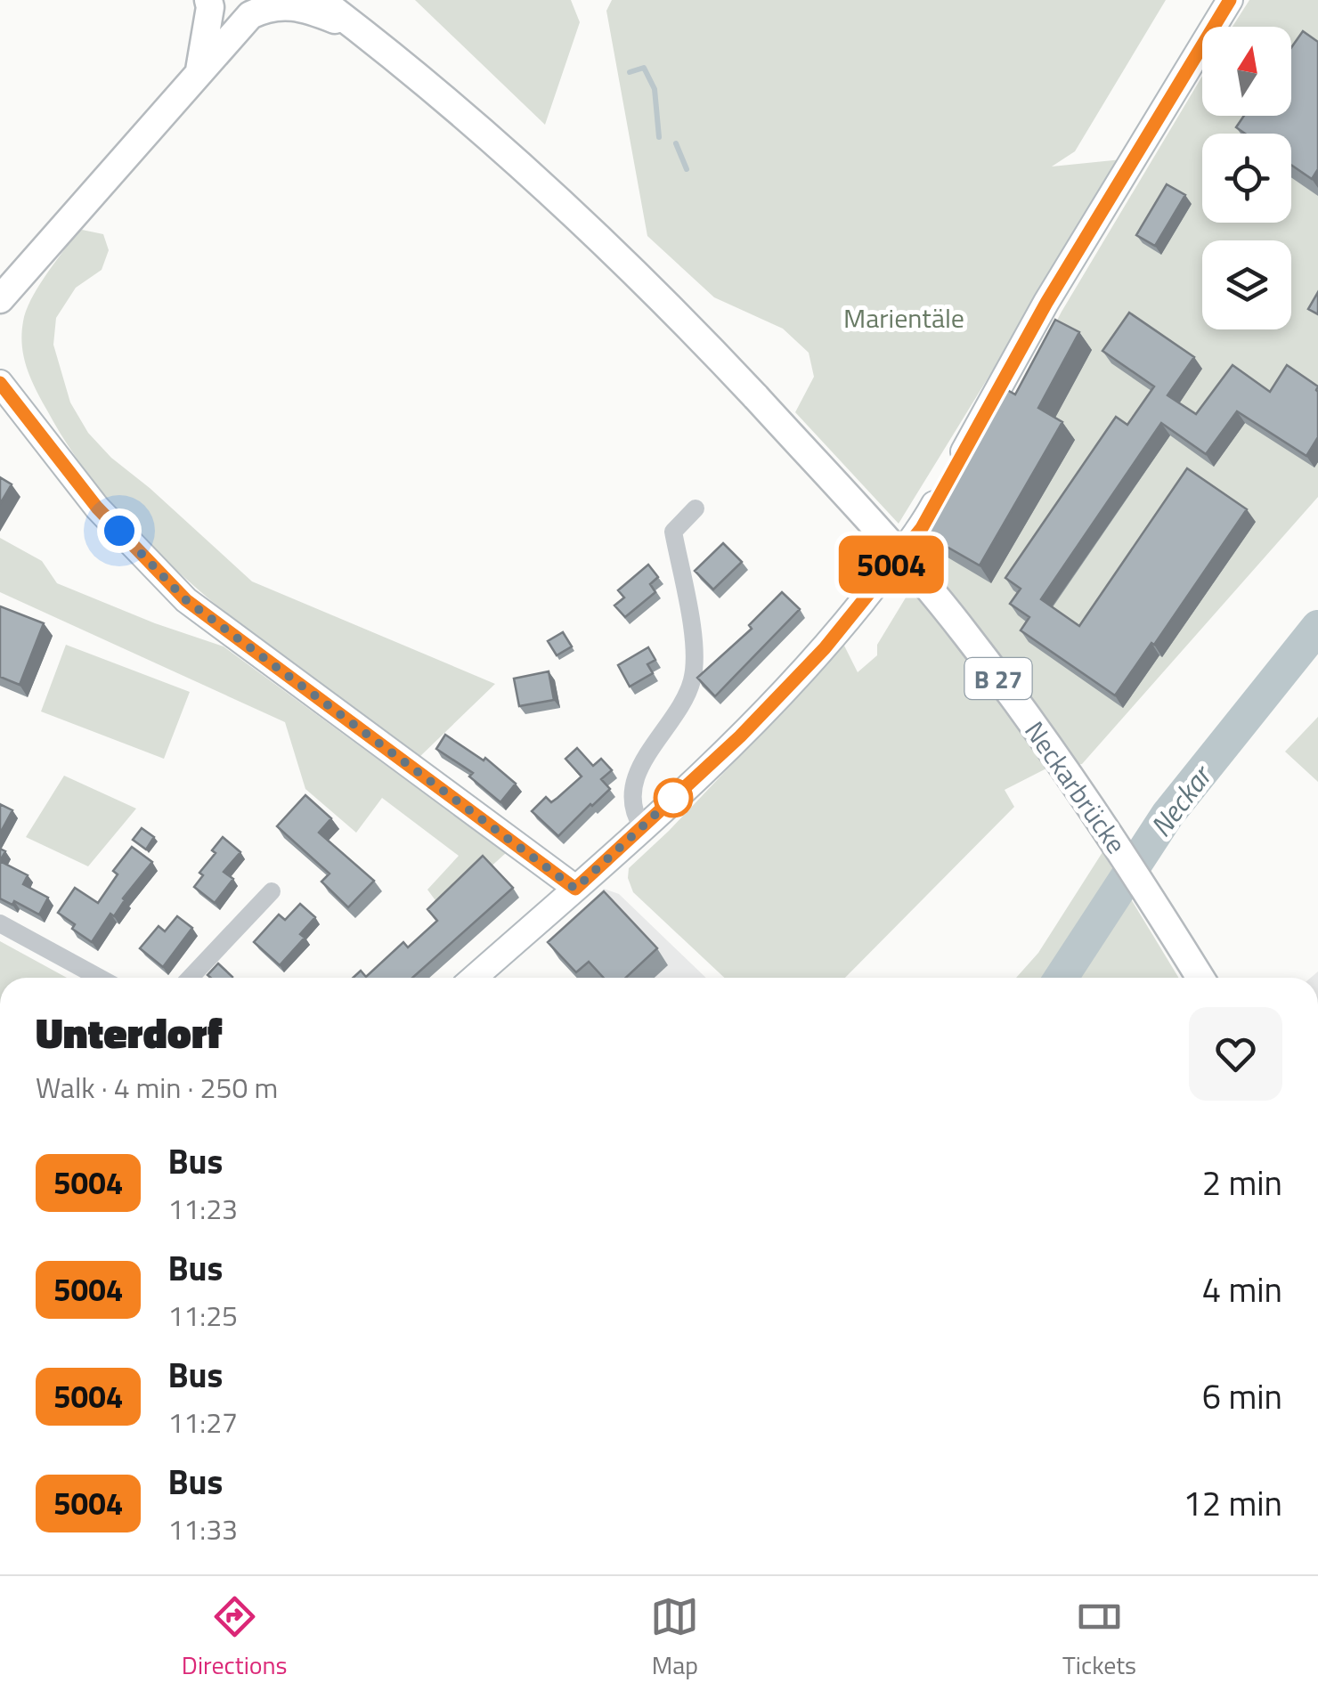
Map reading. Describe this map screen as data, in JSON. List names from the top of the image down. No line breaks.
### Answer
{"streets":{"main road":["B 27","Neckarbrücke"]},"crossings":[["B 27","Neckarbrücke"]],"water":["Neckar"],"parks":["Marientäle"],"lines":["bus line 5004"],"north":"top","page":{"on_map":"5004","heading":["Unterdorf","Walk · 4 min · 250 m"],"list":[{"mark":"5004","name":"Bus","note":"11:23","value":"2 min"},{"mark":"5004","name":"Bus","note":"11:25","value":"4 min"},{"mark":"5004","name":"Bus","note":"11:27","value":"6 min"},{"mark":"5004","name":"Bus","note":"11:33","value":"12 min"}],"tabs":["Directions","Map","Tickets"]}}
